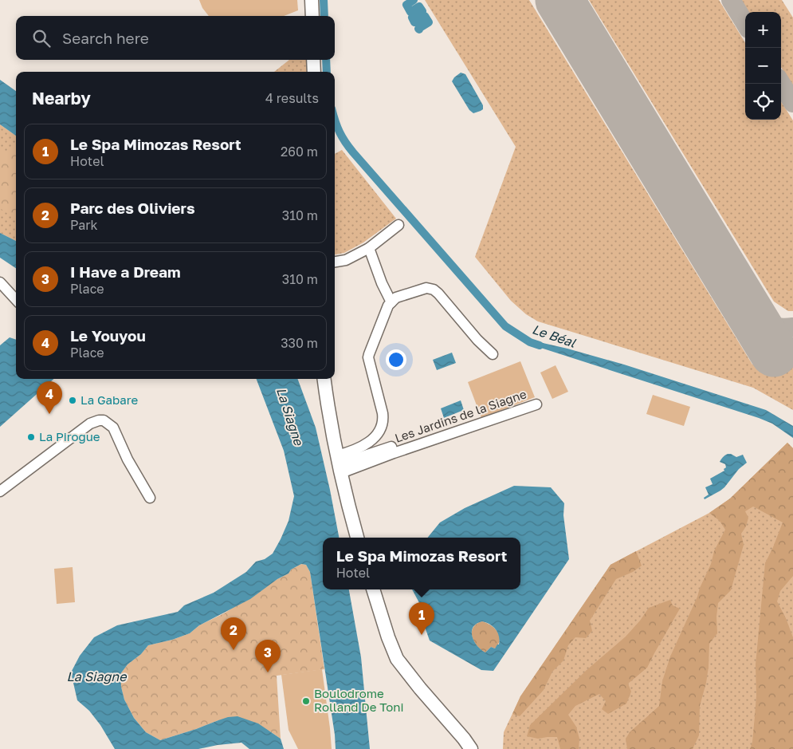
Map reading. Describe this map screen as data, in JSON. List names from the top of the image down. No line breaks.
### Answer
{"streets":{"street":["Les Jardins de la Siagne"]},"water":["Le Béal","La Siagne"],"places":["La Gabare","La Pirogue","Boulodrome Rolland De Toni"],"page":{"map_buttons":["+","−"],"search":"Search here","heading":["Nearby","4 results"],"list":[{"mark":"1","name":"Le Spa Mimozas Resort","note":"Hotel","value":"260 m"},{"mark":"2","name":"Parc des Oliviers","note":"Park","value":"310 m"},{"mark":"3","name":"I Have a Dream","note":"Place","value":"310 m"},{"mark":"4","name":"Le Youyou","note":"Place","value":"330 m"}],"pins":["4","1","2","3"],"popup":["Le Spa Mimozas Resort","Hotel"]}}
